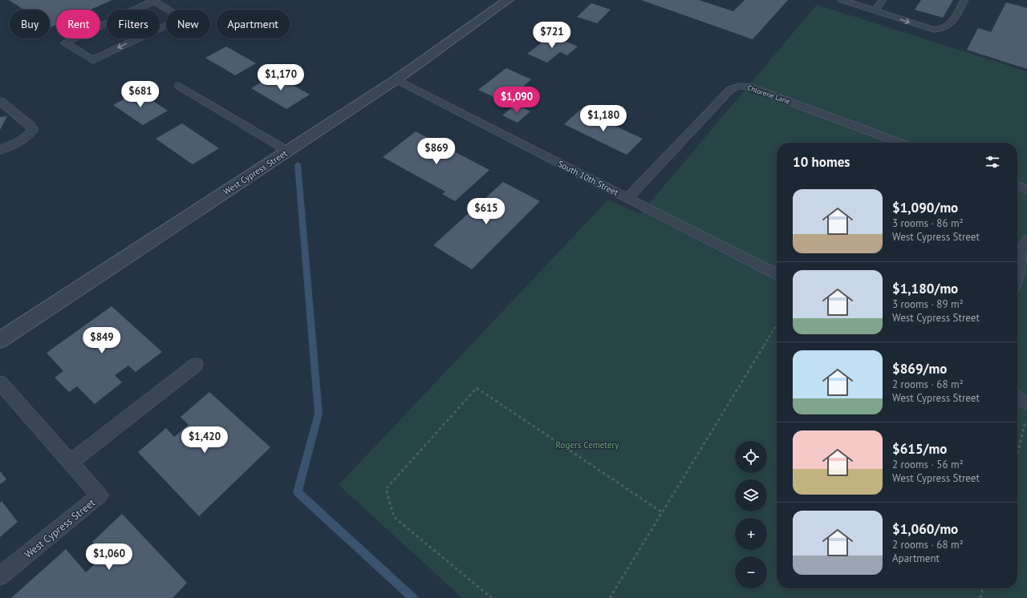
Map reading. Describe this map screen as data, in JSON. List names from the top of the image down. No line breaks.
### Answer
{"streets":{"street":["West Cypress Street"],"lane":["Chlorene Lane","South 10th Street"]},"crossings":[["Chlorene Lane","South 10th Street"],["West Cypress Street","South 10th Street"]],"parks":["Rogers Cemetery"],"page":{"chip":["Buy","Rent","Filters","New","Apartment"],"price":["$721","$1,170","$681","$1,090","$1,180","$869","$615","$849","$1,420","$1,060"],"heading":"10 homes","list":[{"name":"$1,090/mo","note":"3 rooms · 86 m² · West Cypress Street"},{"name":"$1,180/mo","note":"3 rooms · 89 m² · West Cypress Street"},{"name":"$869/mo","note":"2 rooms · 68 m² · West Cypress Street"},{"name":"$615/mo","note":"2 rooms · 56 m² · West Cypress Street"},{"name":"$1,060/mo","note":"2 rooms · 68 m² · Apartment"}],"map_buttons":["+","−"]}}
